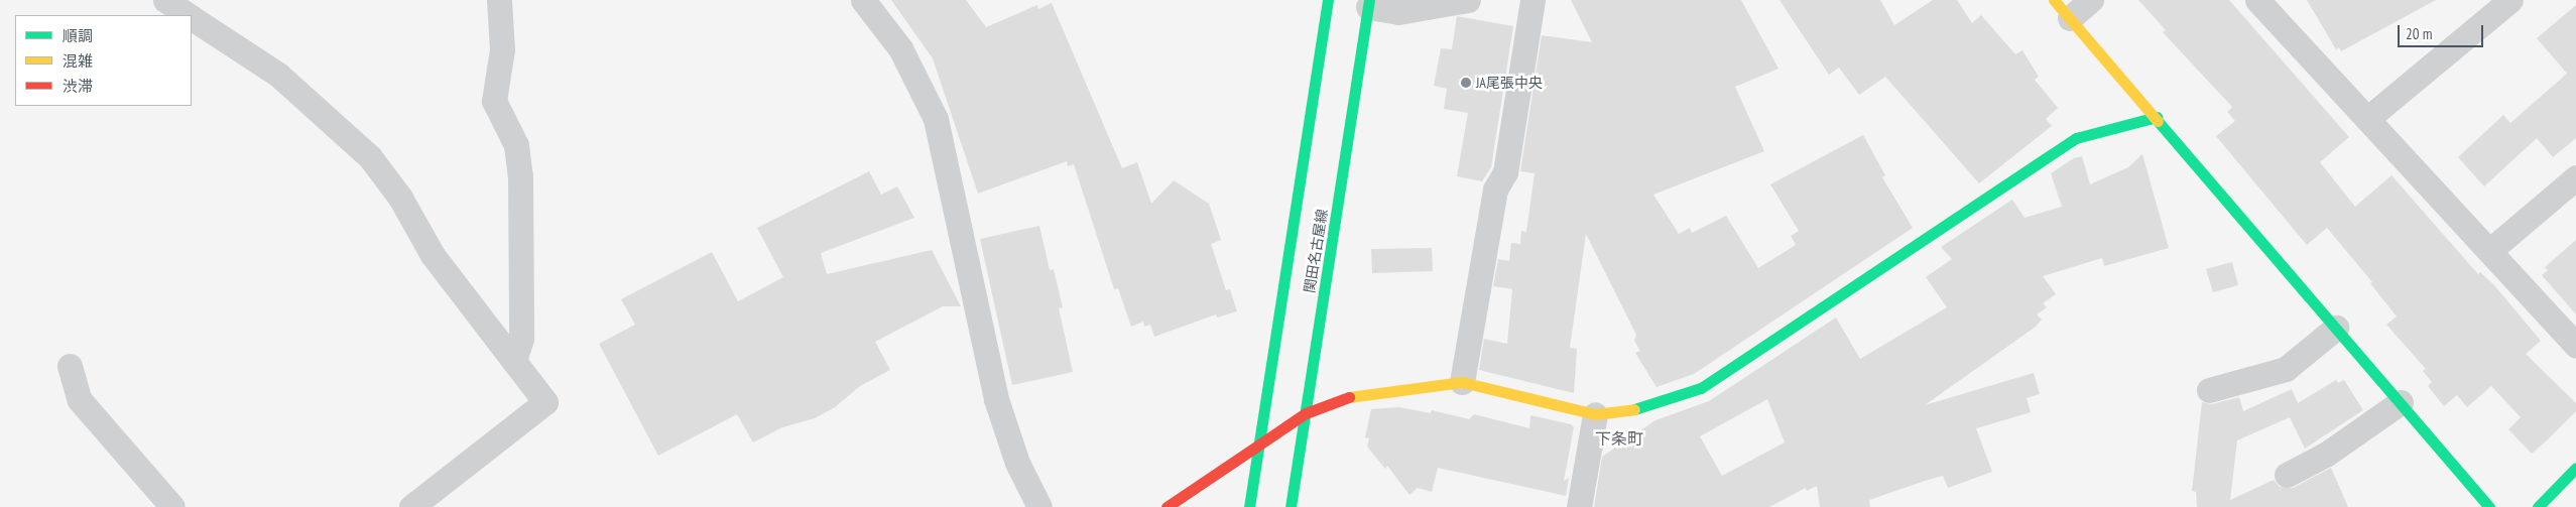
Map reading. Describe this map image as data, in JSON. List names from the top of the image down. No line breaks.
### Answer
{"streets":{"street":["関田名古屋線"]},"districts":["下条町"],"places":["JA尾張中央"],"legend":["順調","混雑","渋滞"],"scale_bar":"20 m"}
